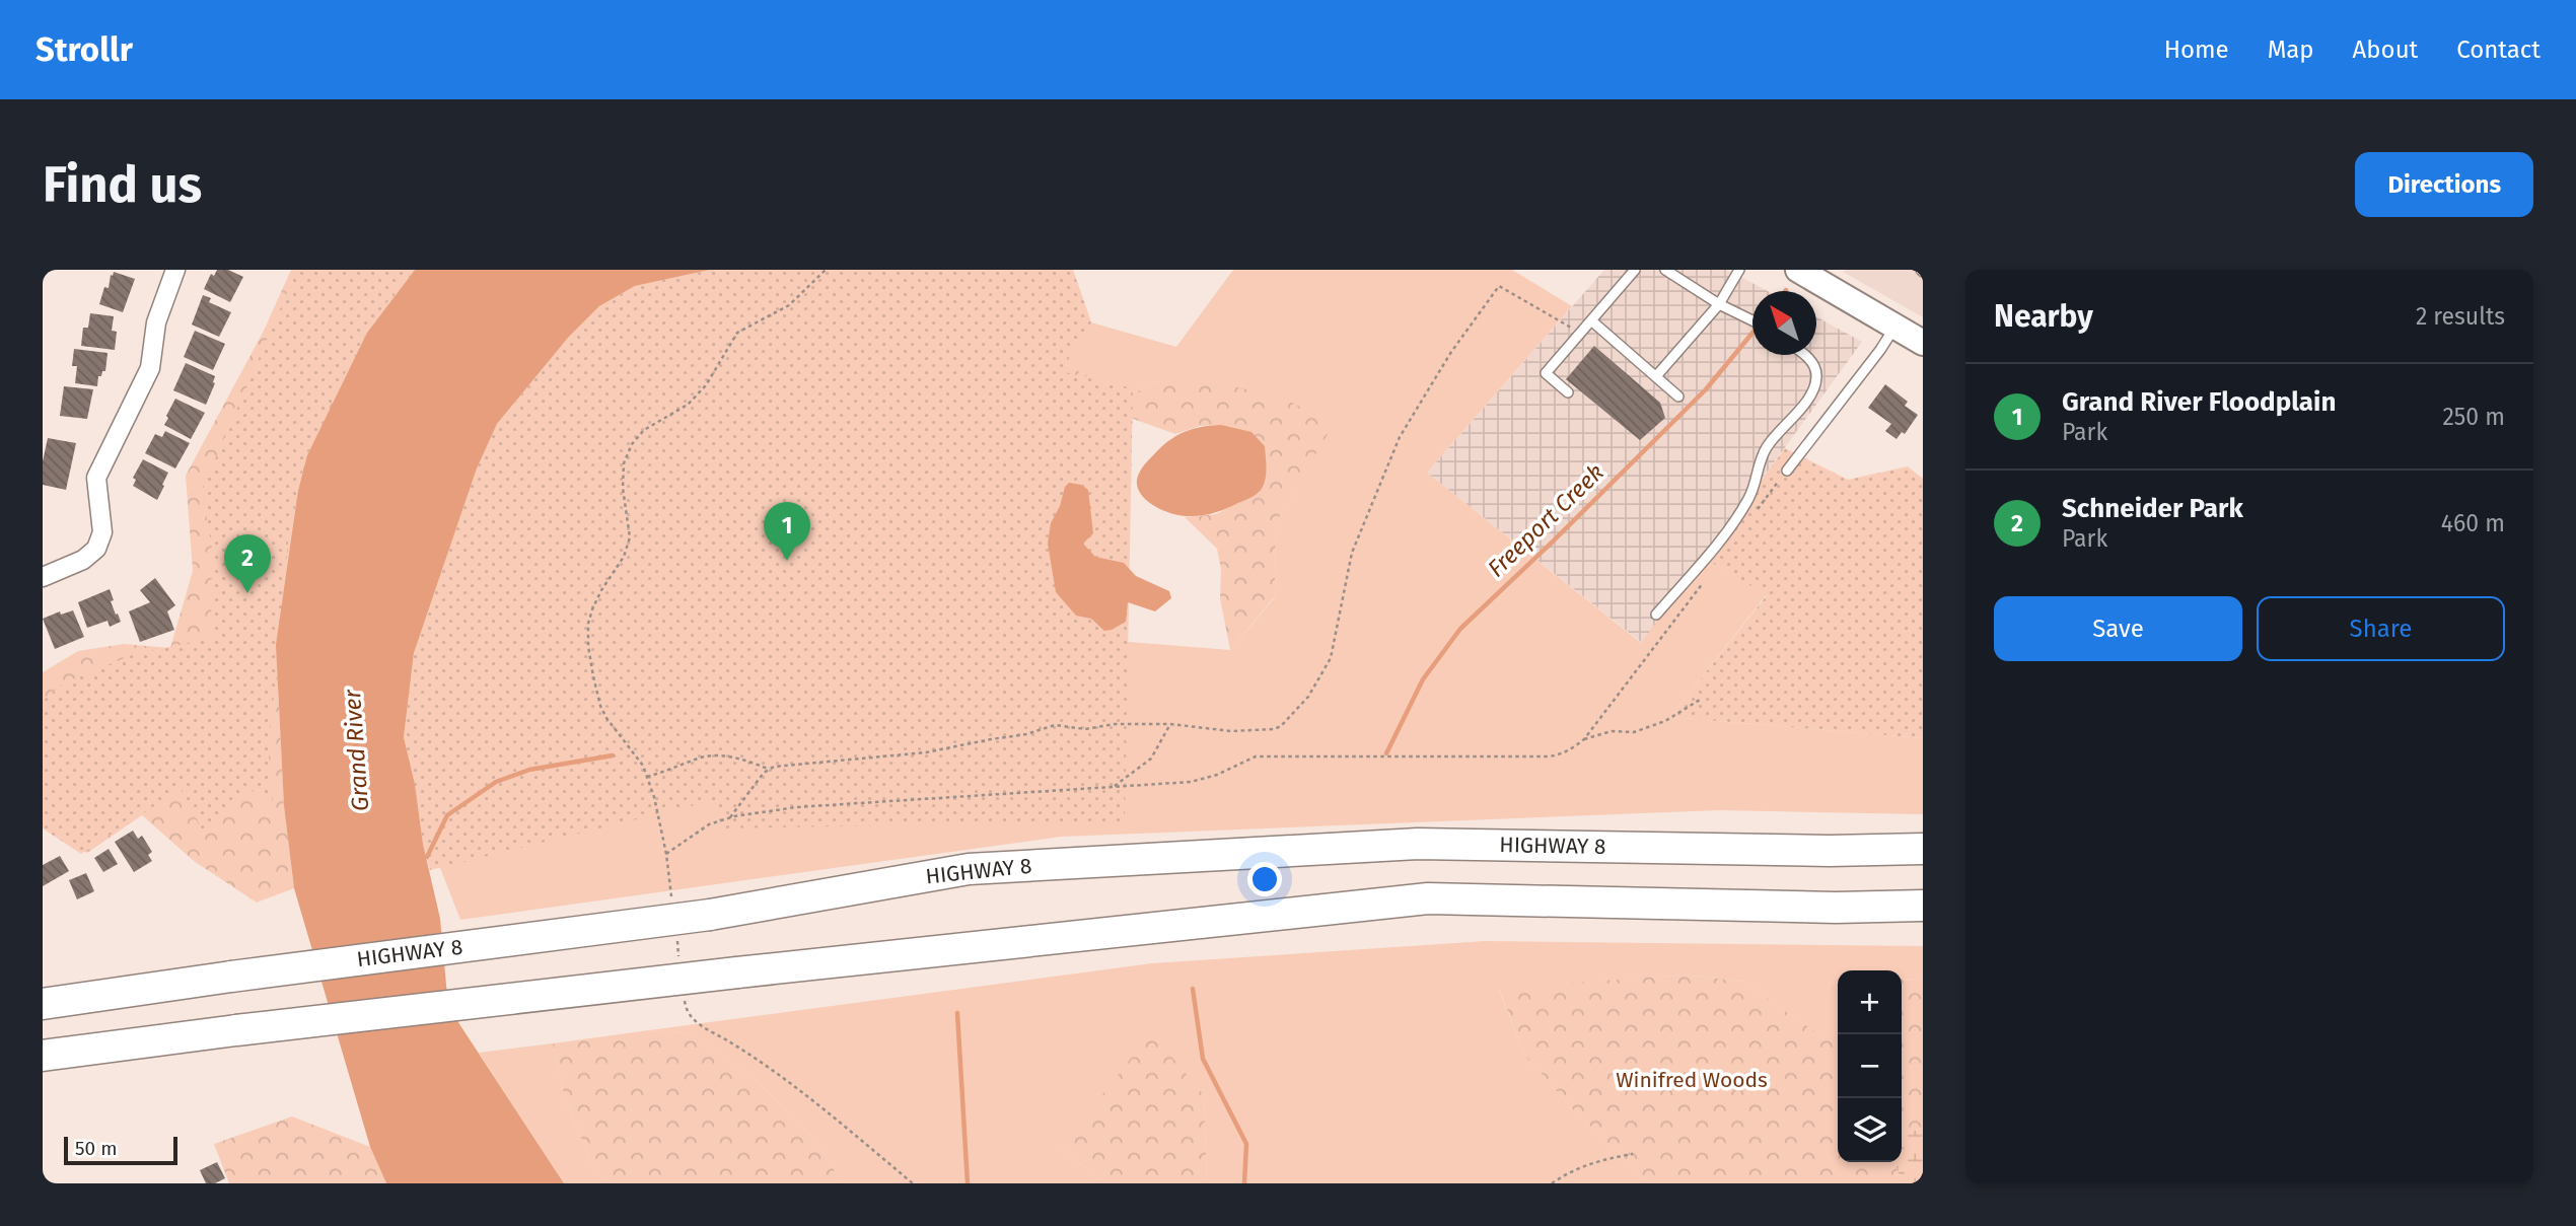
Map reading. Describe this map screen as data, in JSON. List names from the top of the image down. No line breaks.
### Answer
{"streets":{"highway":["HIGHWAY 8"]},"water":["Freeport Creek","Grand River"],"parks":["Winifred Woods"],"scale_bar":"50 m","north":"top left","page":{"header":"Strollr","nav":["Home","Map","About","Contact"],"buttons":["Directions",["Save","Share"]],"title":"Find us","heading":["Nearby","2 results"],"list":[{"mark":"1","name":"Grand River Floodplain","note":"Park","value":"250 m"},{"mark":"2","name":"Schneider Park","note":"Park","value":"460 m"}],"pins":["1","2"],"map_buttons":["+","−"],"scale":"50 m"}}
